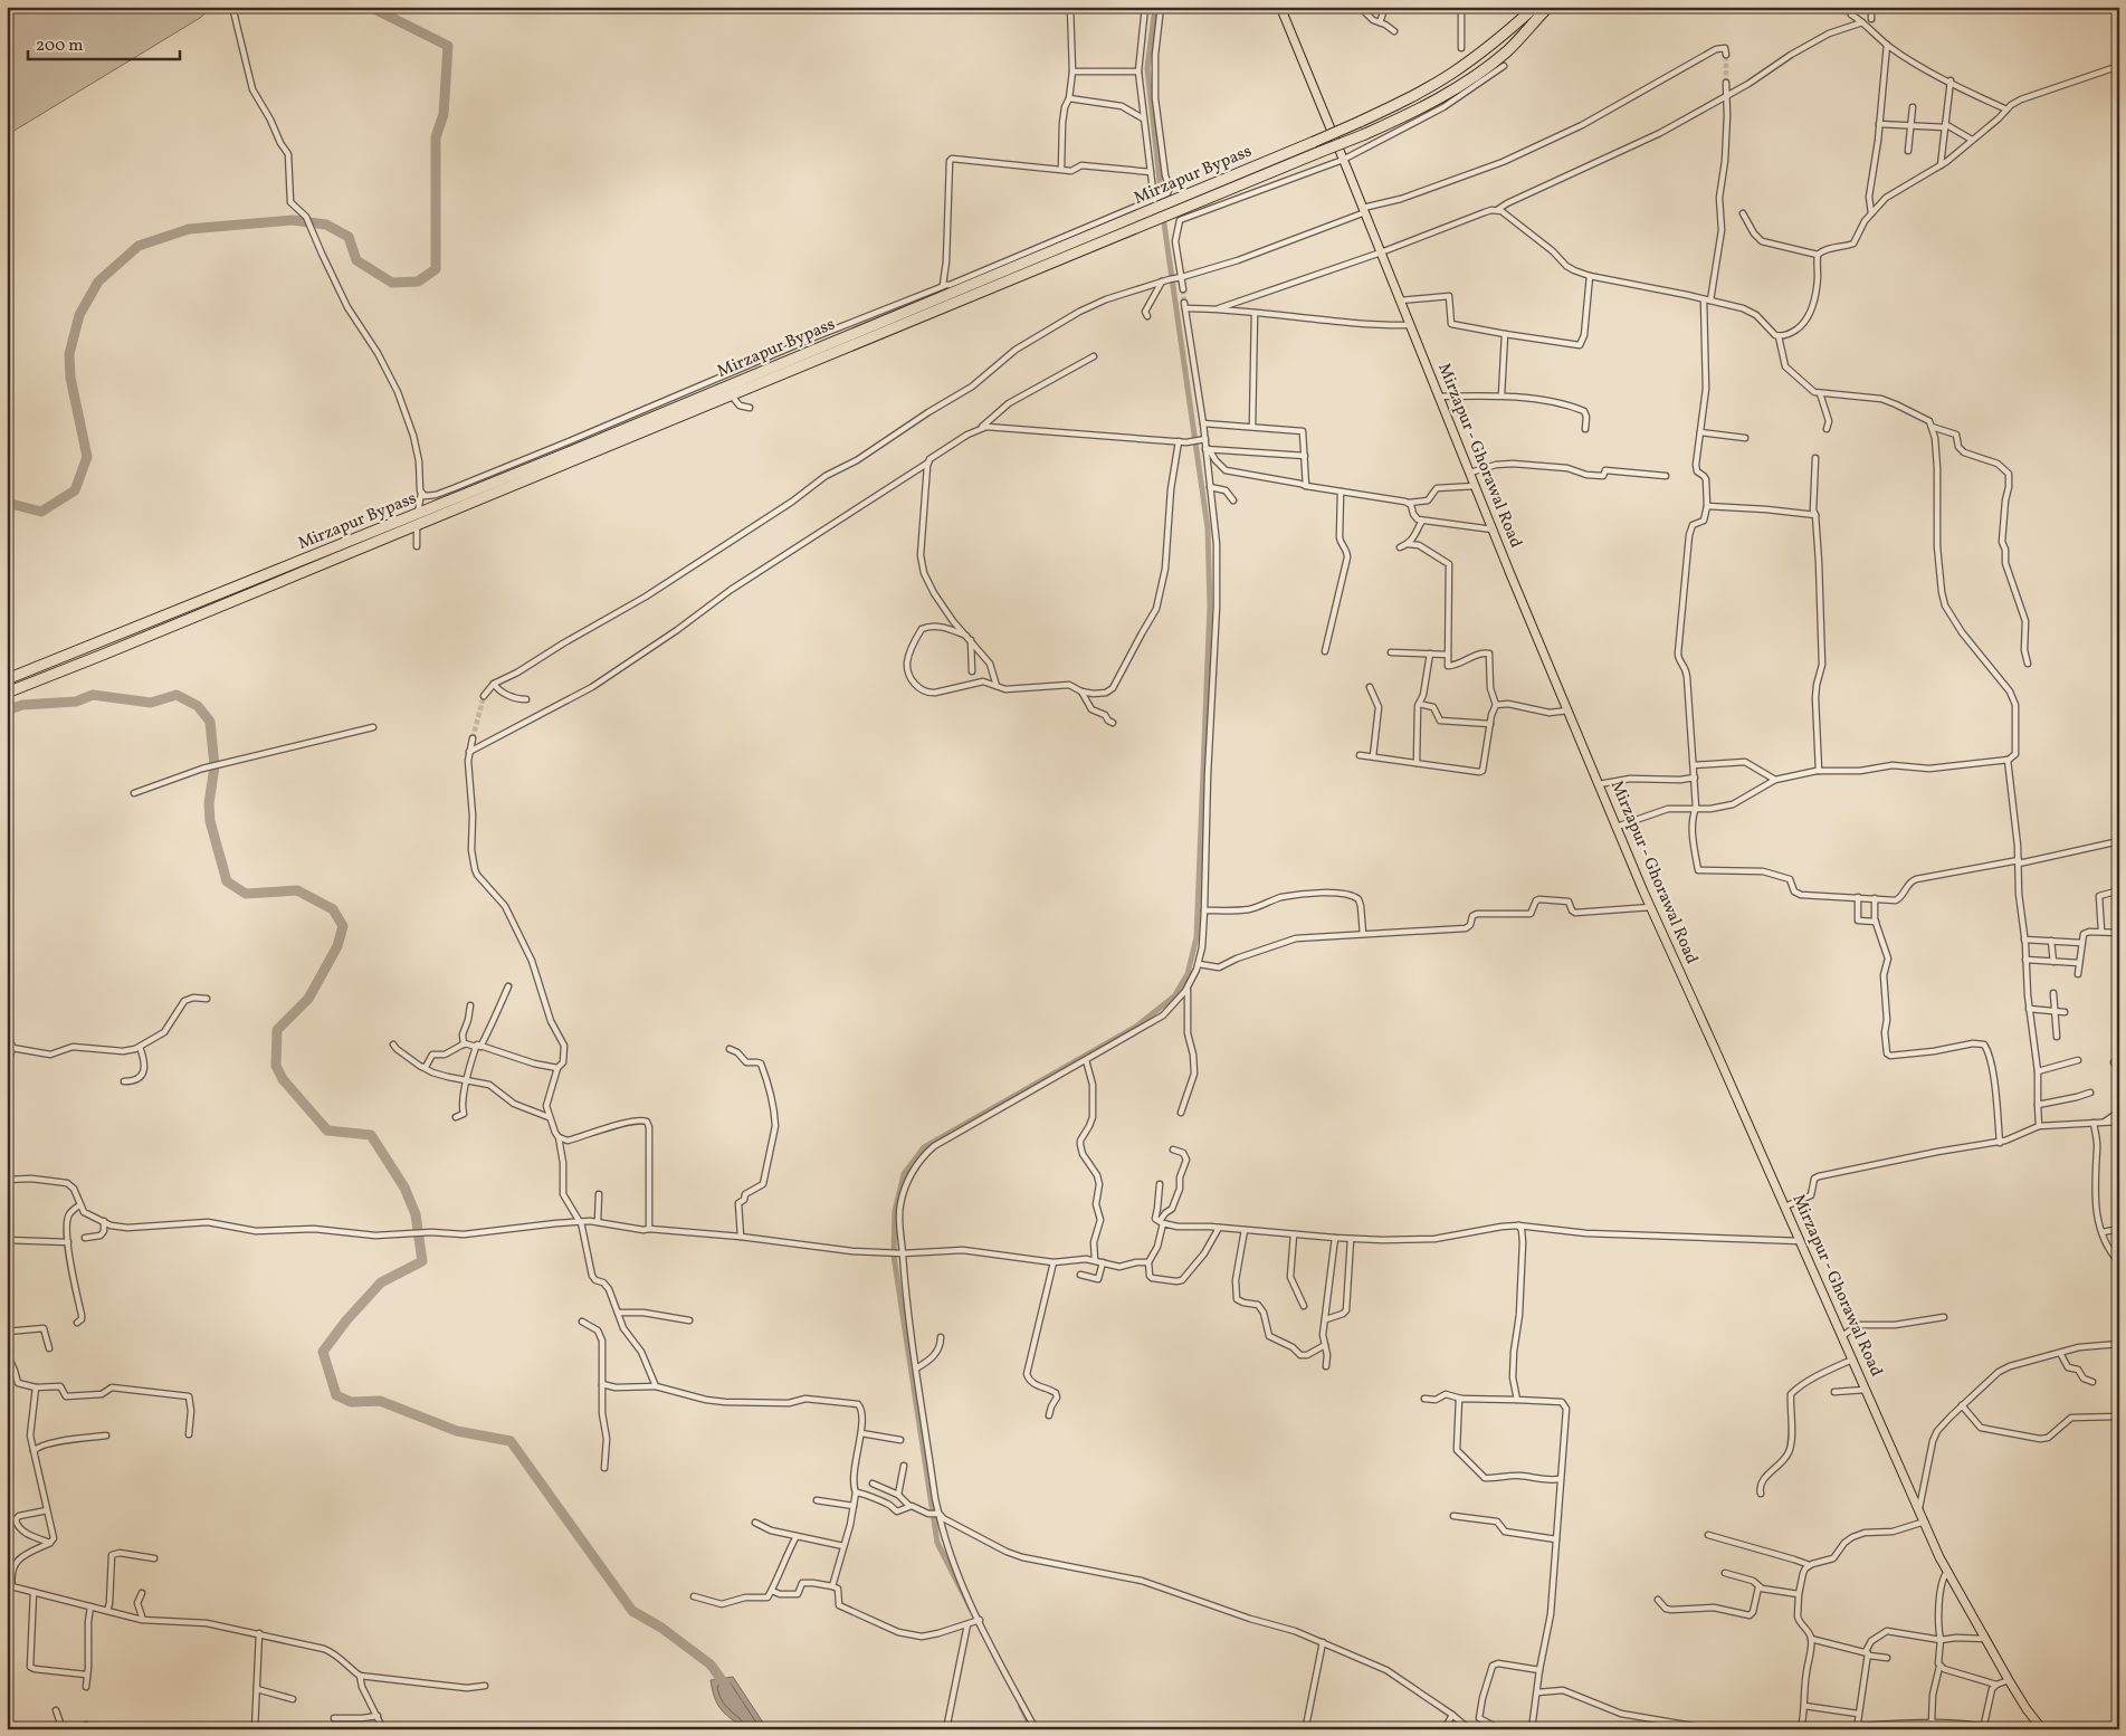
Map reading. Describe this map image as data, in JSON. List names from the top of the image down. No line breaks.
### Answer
{"streets":{"highway":["Mirzapur Bypass"],"main road":["Mirzapur - Ghorawal Road"]},"scale_bar":"200 m"}
